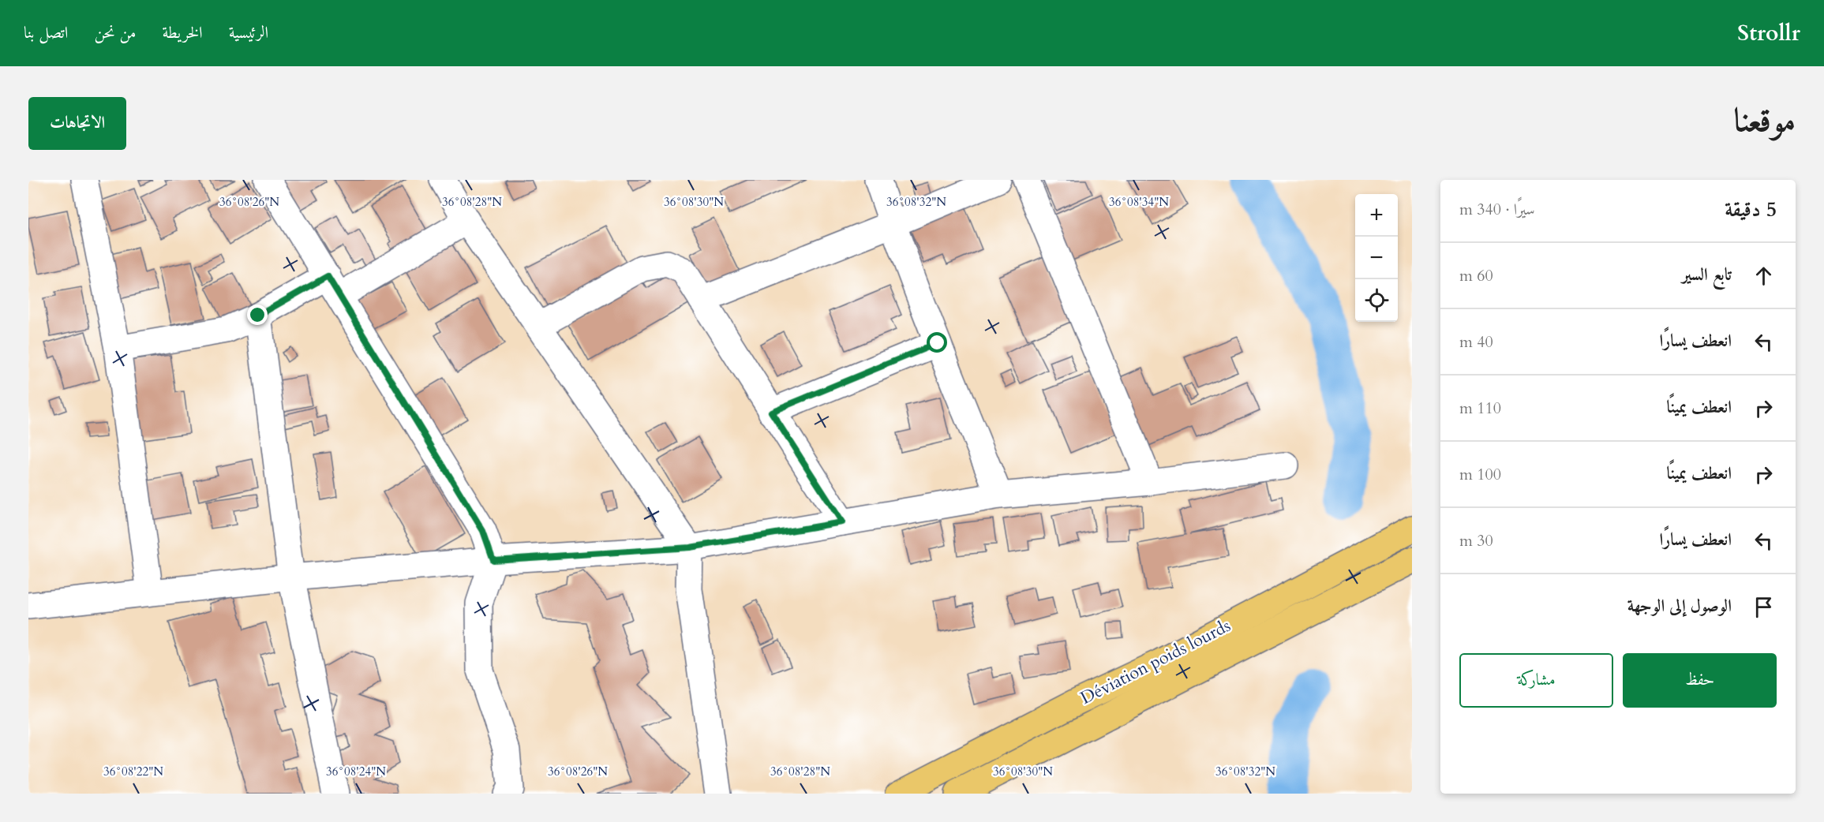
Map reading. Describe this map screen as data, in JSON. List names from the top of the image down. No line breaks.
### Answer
{"streets":{"main road":["Déviation poids lourds"]},"page":{"header":"Strollr","nav":["الرئيسية","الخريطة","من نحن","اتصل بنا"],"title":"موقعنا","buttons":["الاتجاهات",["حفظ","مشاركة"]],"heading":["5 دقيقة","سيرًا · 340 m"],"map_buttons":["+","−"],"list":[["تابع السير","60 m"],["انعطف يسارًا","40 m"],["انعطف يمينًا","110 m"],["انعطف يمينًا","100 m"],["انعطف يسارًا","30 m"],"الوصول إلى الوجهة"]},"coordinates":["36°08'26\"N","36°08'28\"N","36°08'30\"N","36°08'32\"N","36°08'34\"N","36°08'22\"N","36°08'24\"N"]}
